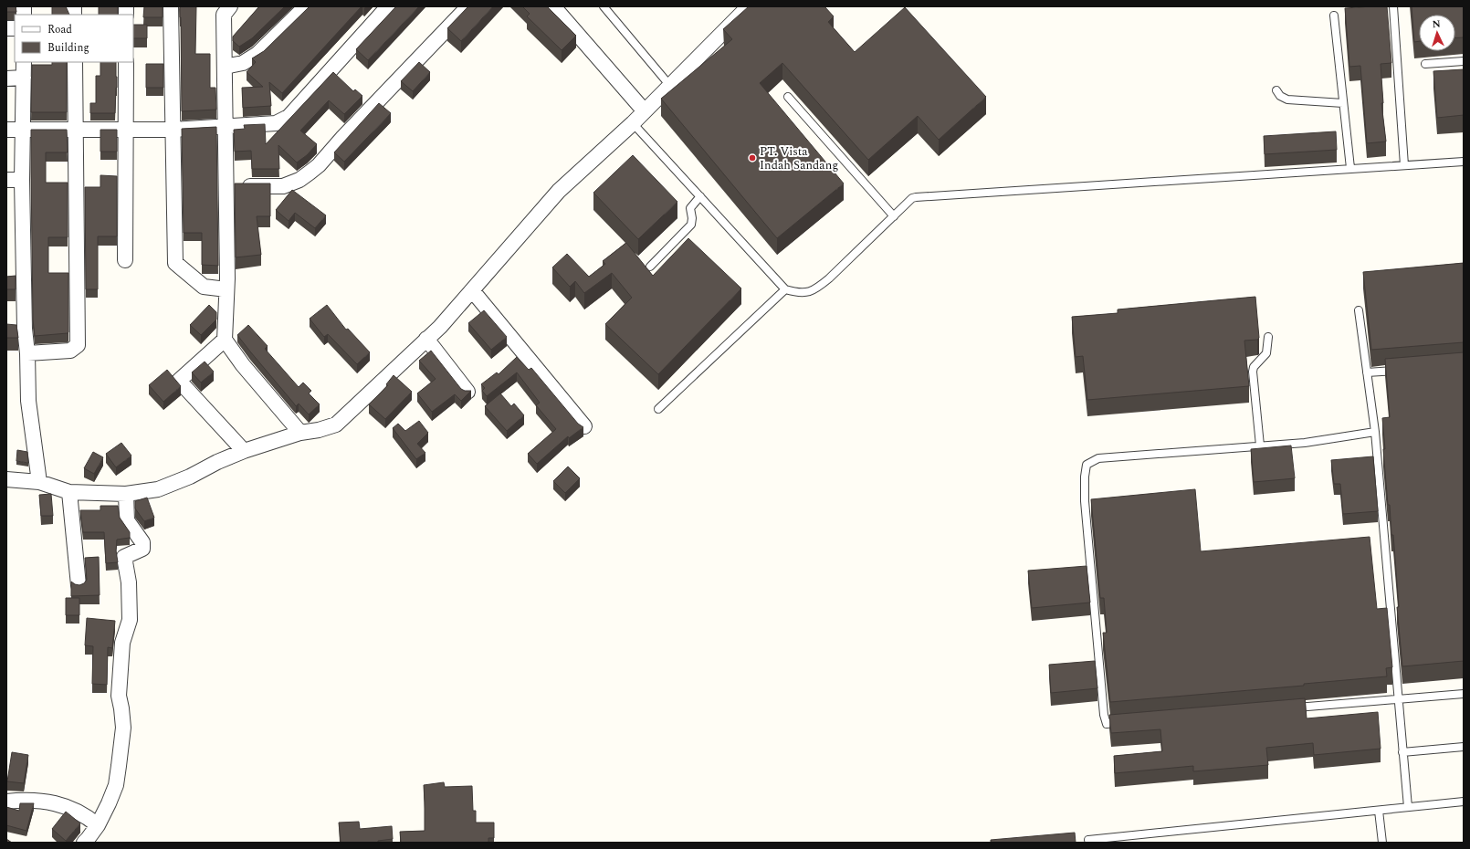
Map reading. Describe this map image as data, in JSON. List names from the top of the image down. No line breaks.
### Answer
{"places":["PT. Vista Indah Sandang"],"legend":["Road","Building"],"north":"top"}
